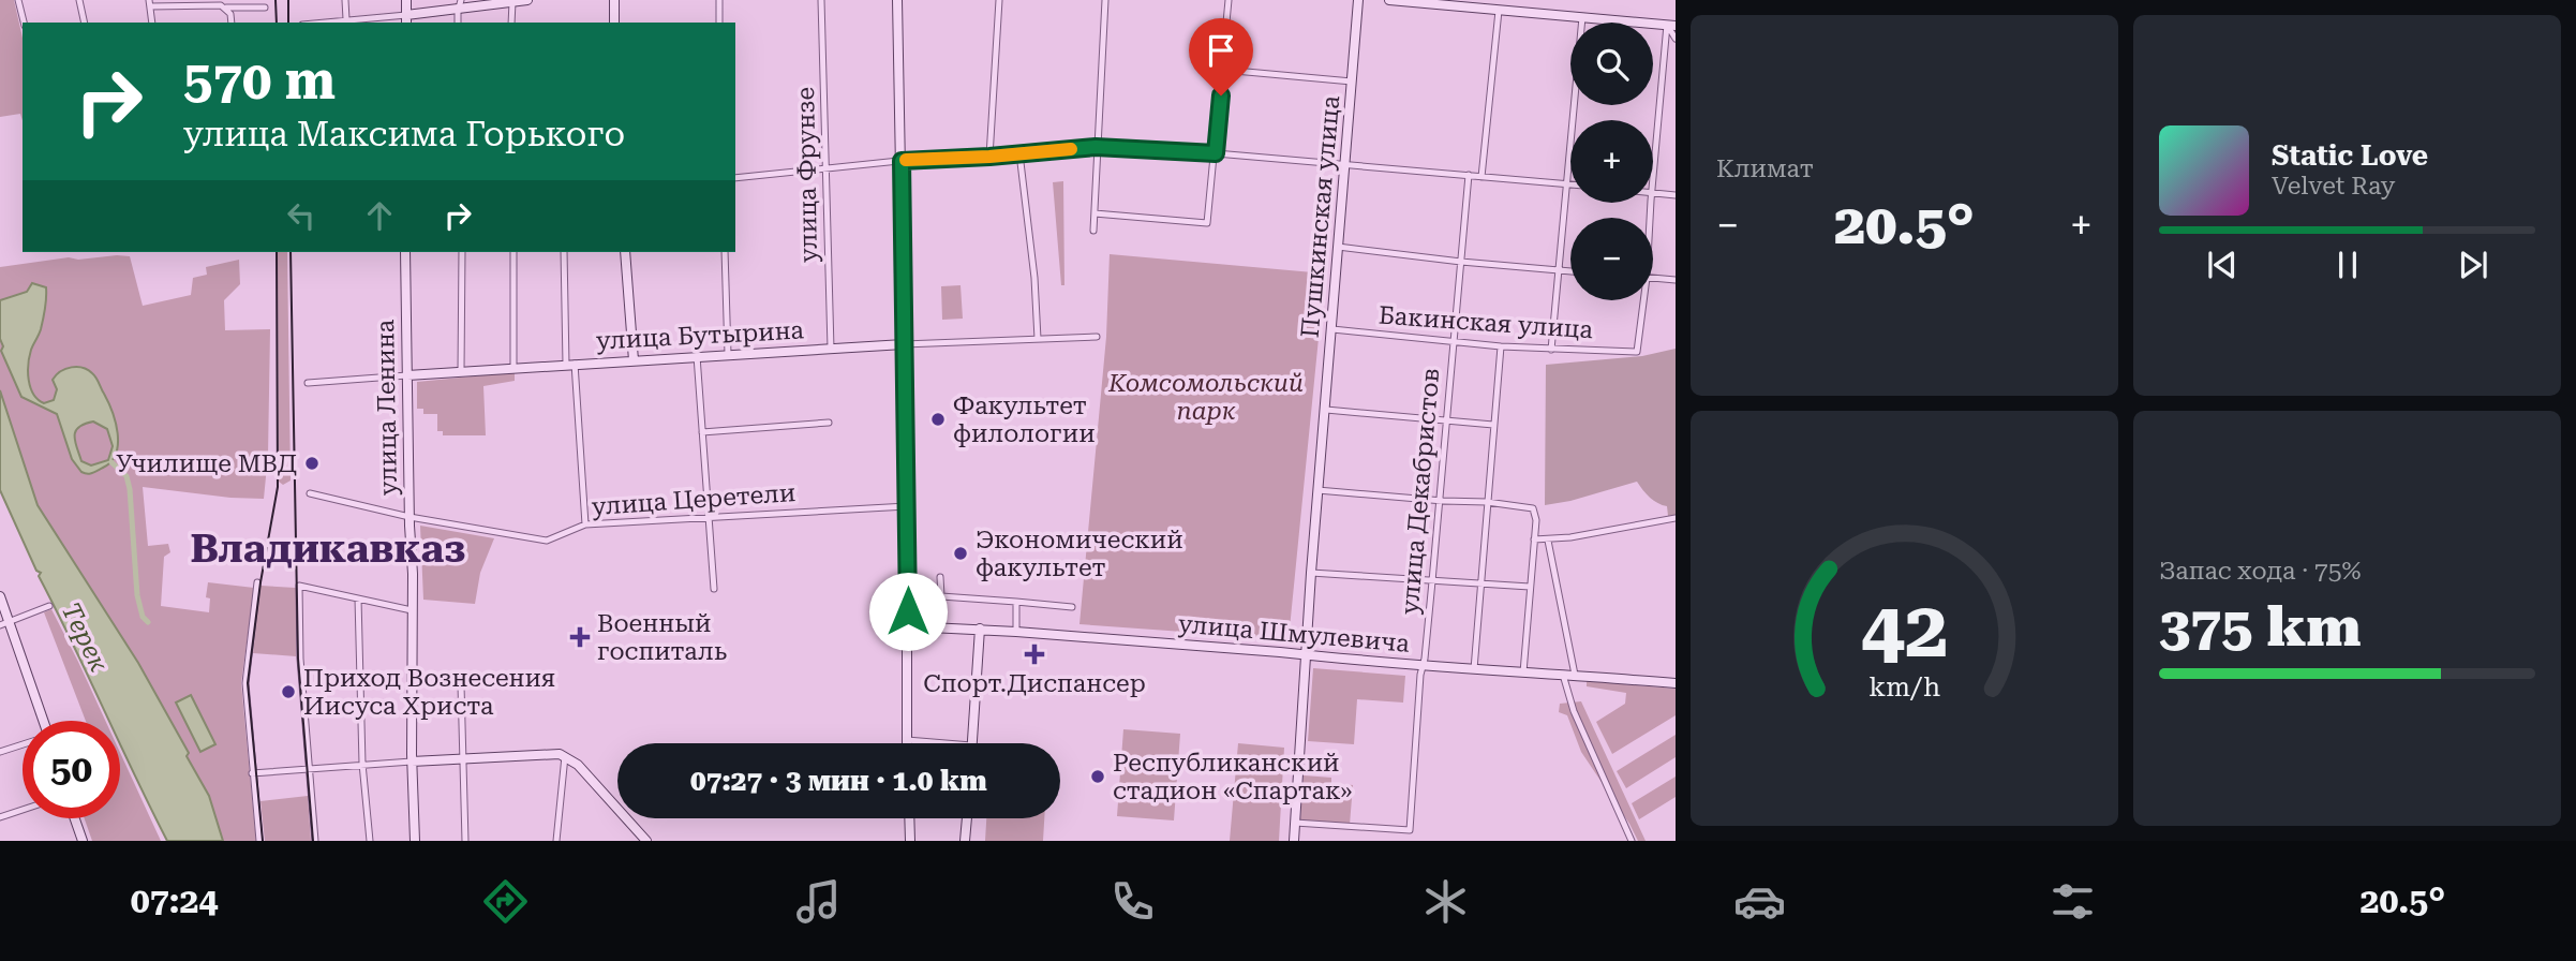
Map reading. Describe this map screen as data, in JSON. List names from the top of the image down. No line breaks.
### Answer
{"streets":{"main road":["Пушкинская улица","улица Бутырина","улица Ленина","улица Шмулевича"],"street":["улица Фрунзе","Бакинская улица","улица Декабристов","улица Церетели"]},"crossings":[["улица Фрунзе","улица Бутырина"],["Пушкинская улица","Бакинская улица"],["Пушкинская улица","улица Декабристов"],["Пушкинская улица","улица Шмулевича"],["Бакинская улица","улица Декабристов"],["улица Бутырина","улица Ленина"],["улица Ленина","улица Церетели"],["улица Декабристов","улица Шмулевича"]],"districts":["Владикавказ"],"water":["Терек"],"parks":["Комсомольский парк"],"places":{"other":["Факультет филологии","Училище МВД","Экономический факультет","Приход Вознесения Иисуса Христа","Республиканский стадион «Спартак»"],"health":["Военный госпиталь","Спорт.Диспансер"]},"page":{"tile":["Климат",["Запас хода · 75%","375 km"]],"map_buttons":["+","−"],"turn":["570 m","улица Максима Горького"],"song":["Static Love","Velvet Ray"],"heat":["−","20.5°","+"],"limit":"50","trip":"07:27 · 3 мин · 1.0 km","tabs":["07:24","20.5°"],"gauge":["42","km/h"]}}
